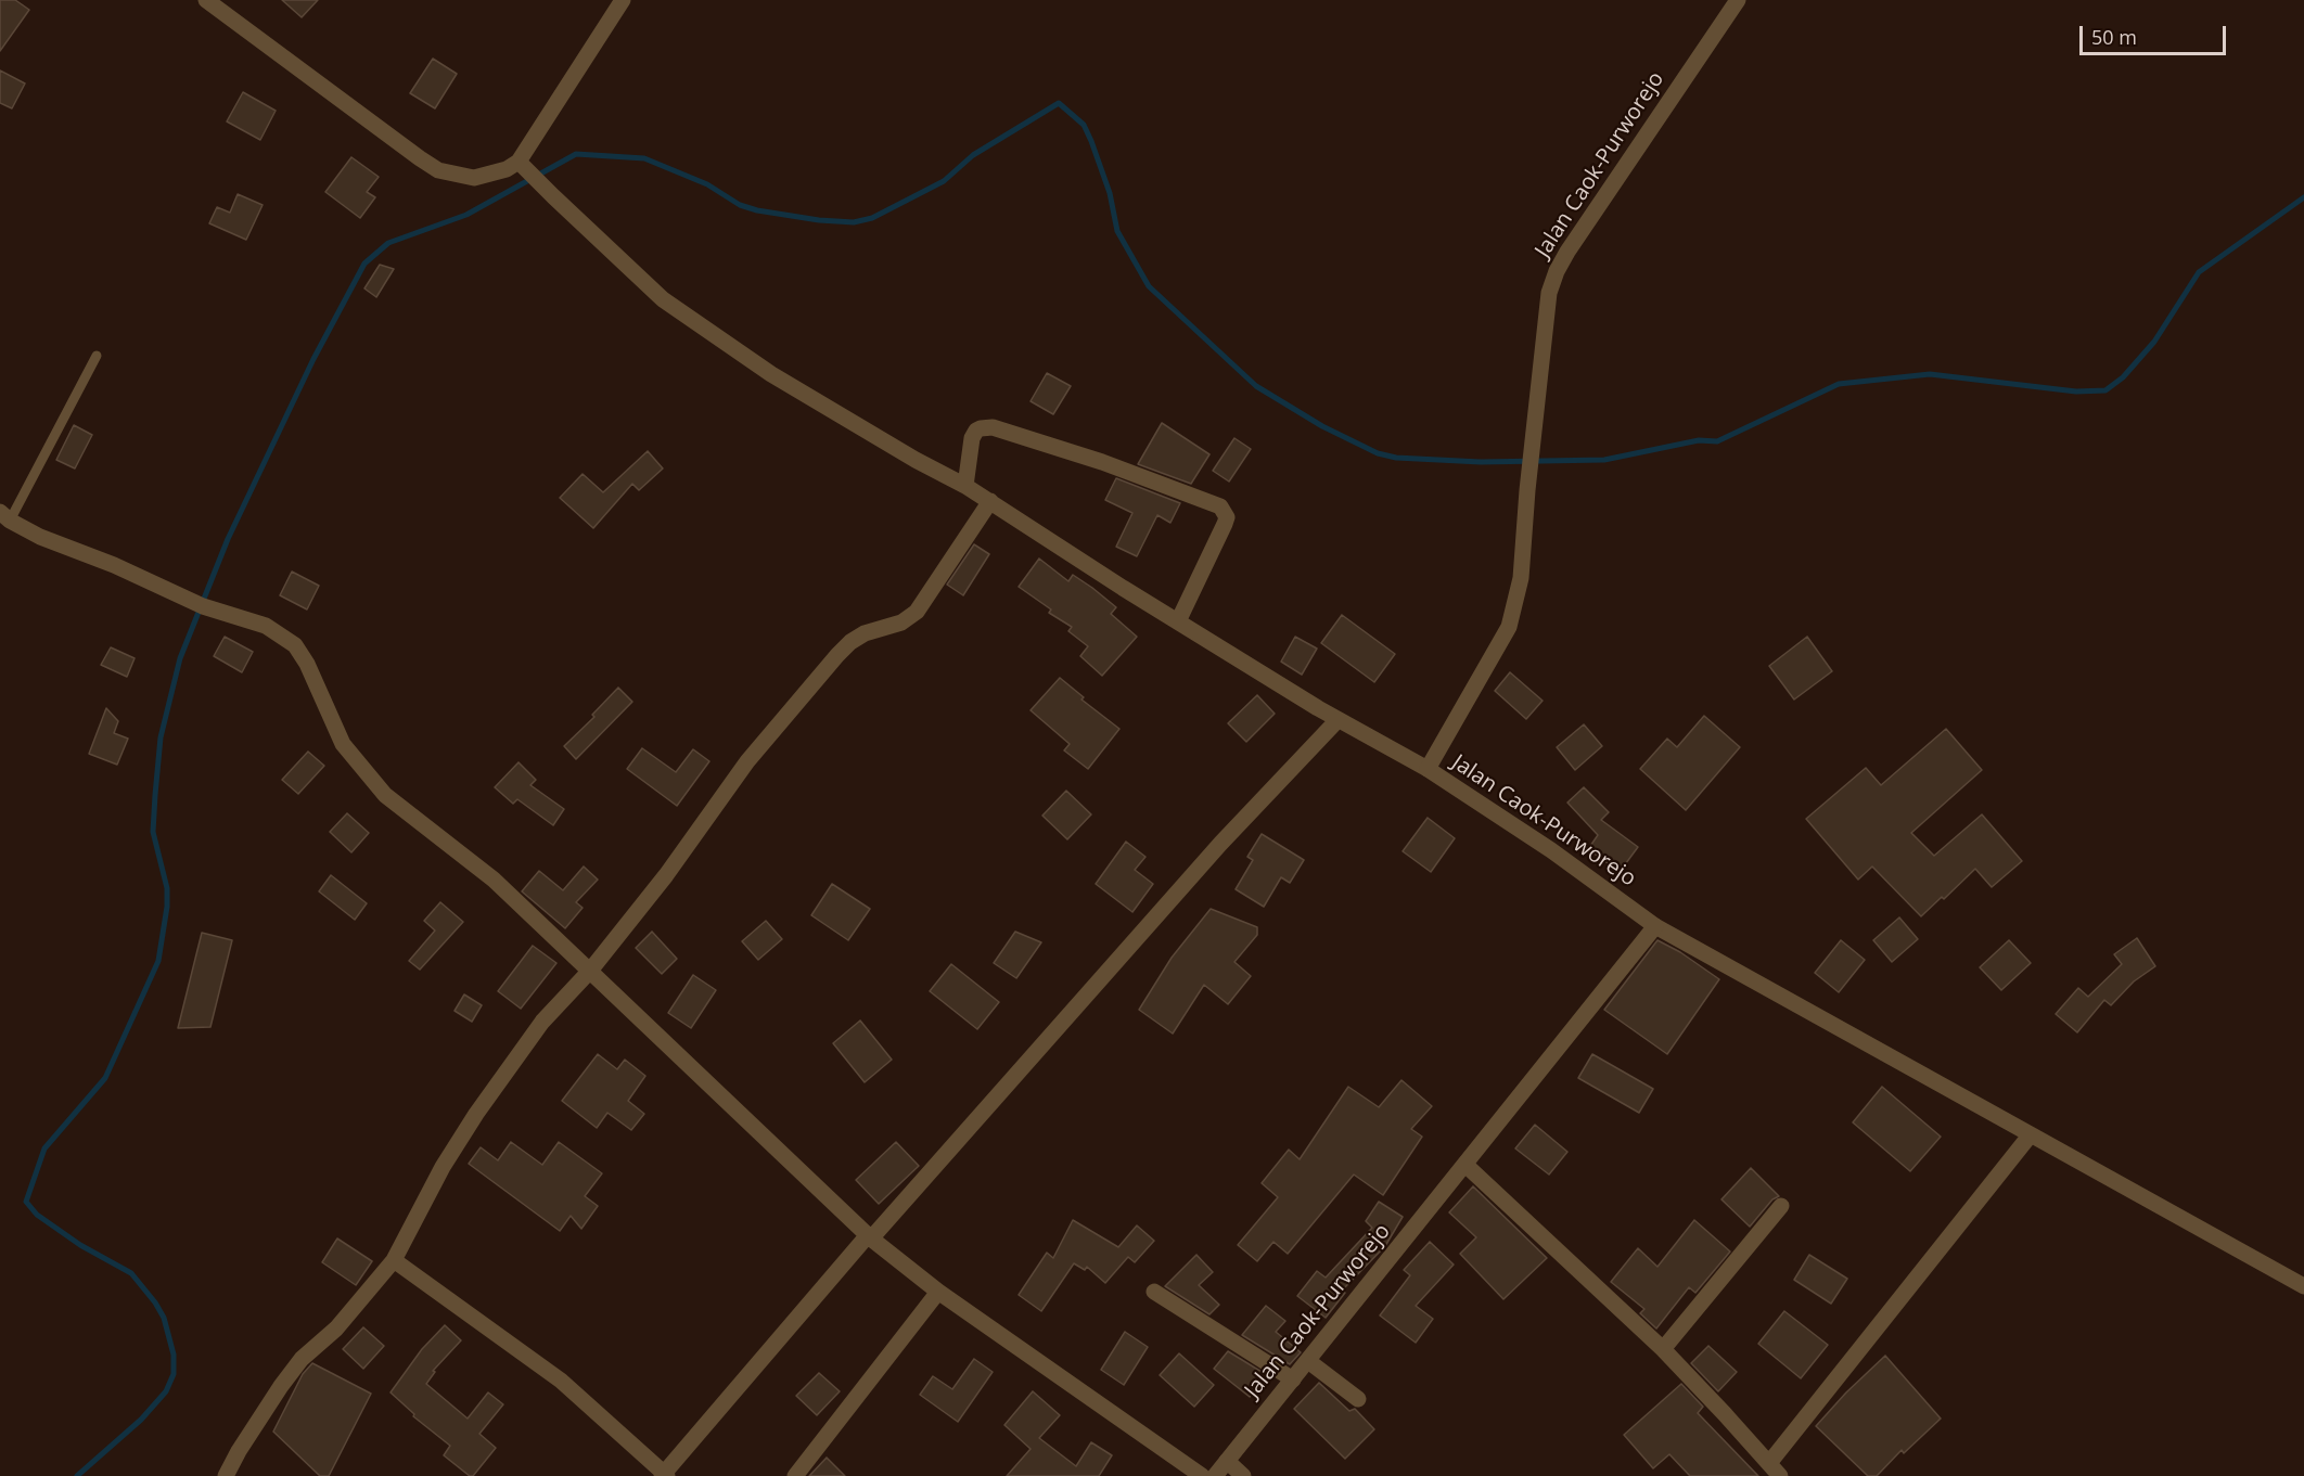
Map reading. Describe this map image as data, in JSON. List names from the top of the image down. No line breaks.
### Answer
{"streets":{"street":["Jalan Caok-Purworejo"]},"scale_bar":"50 m"}
